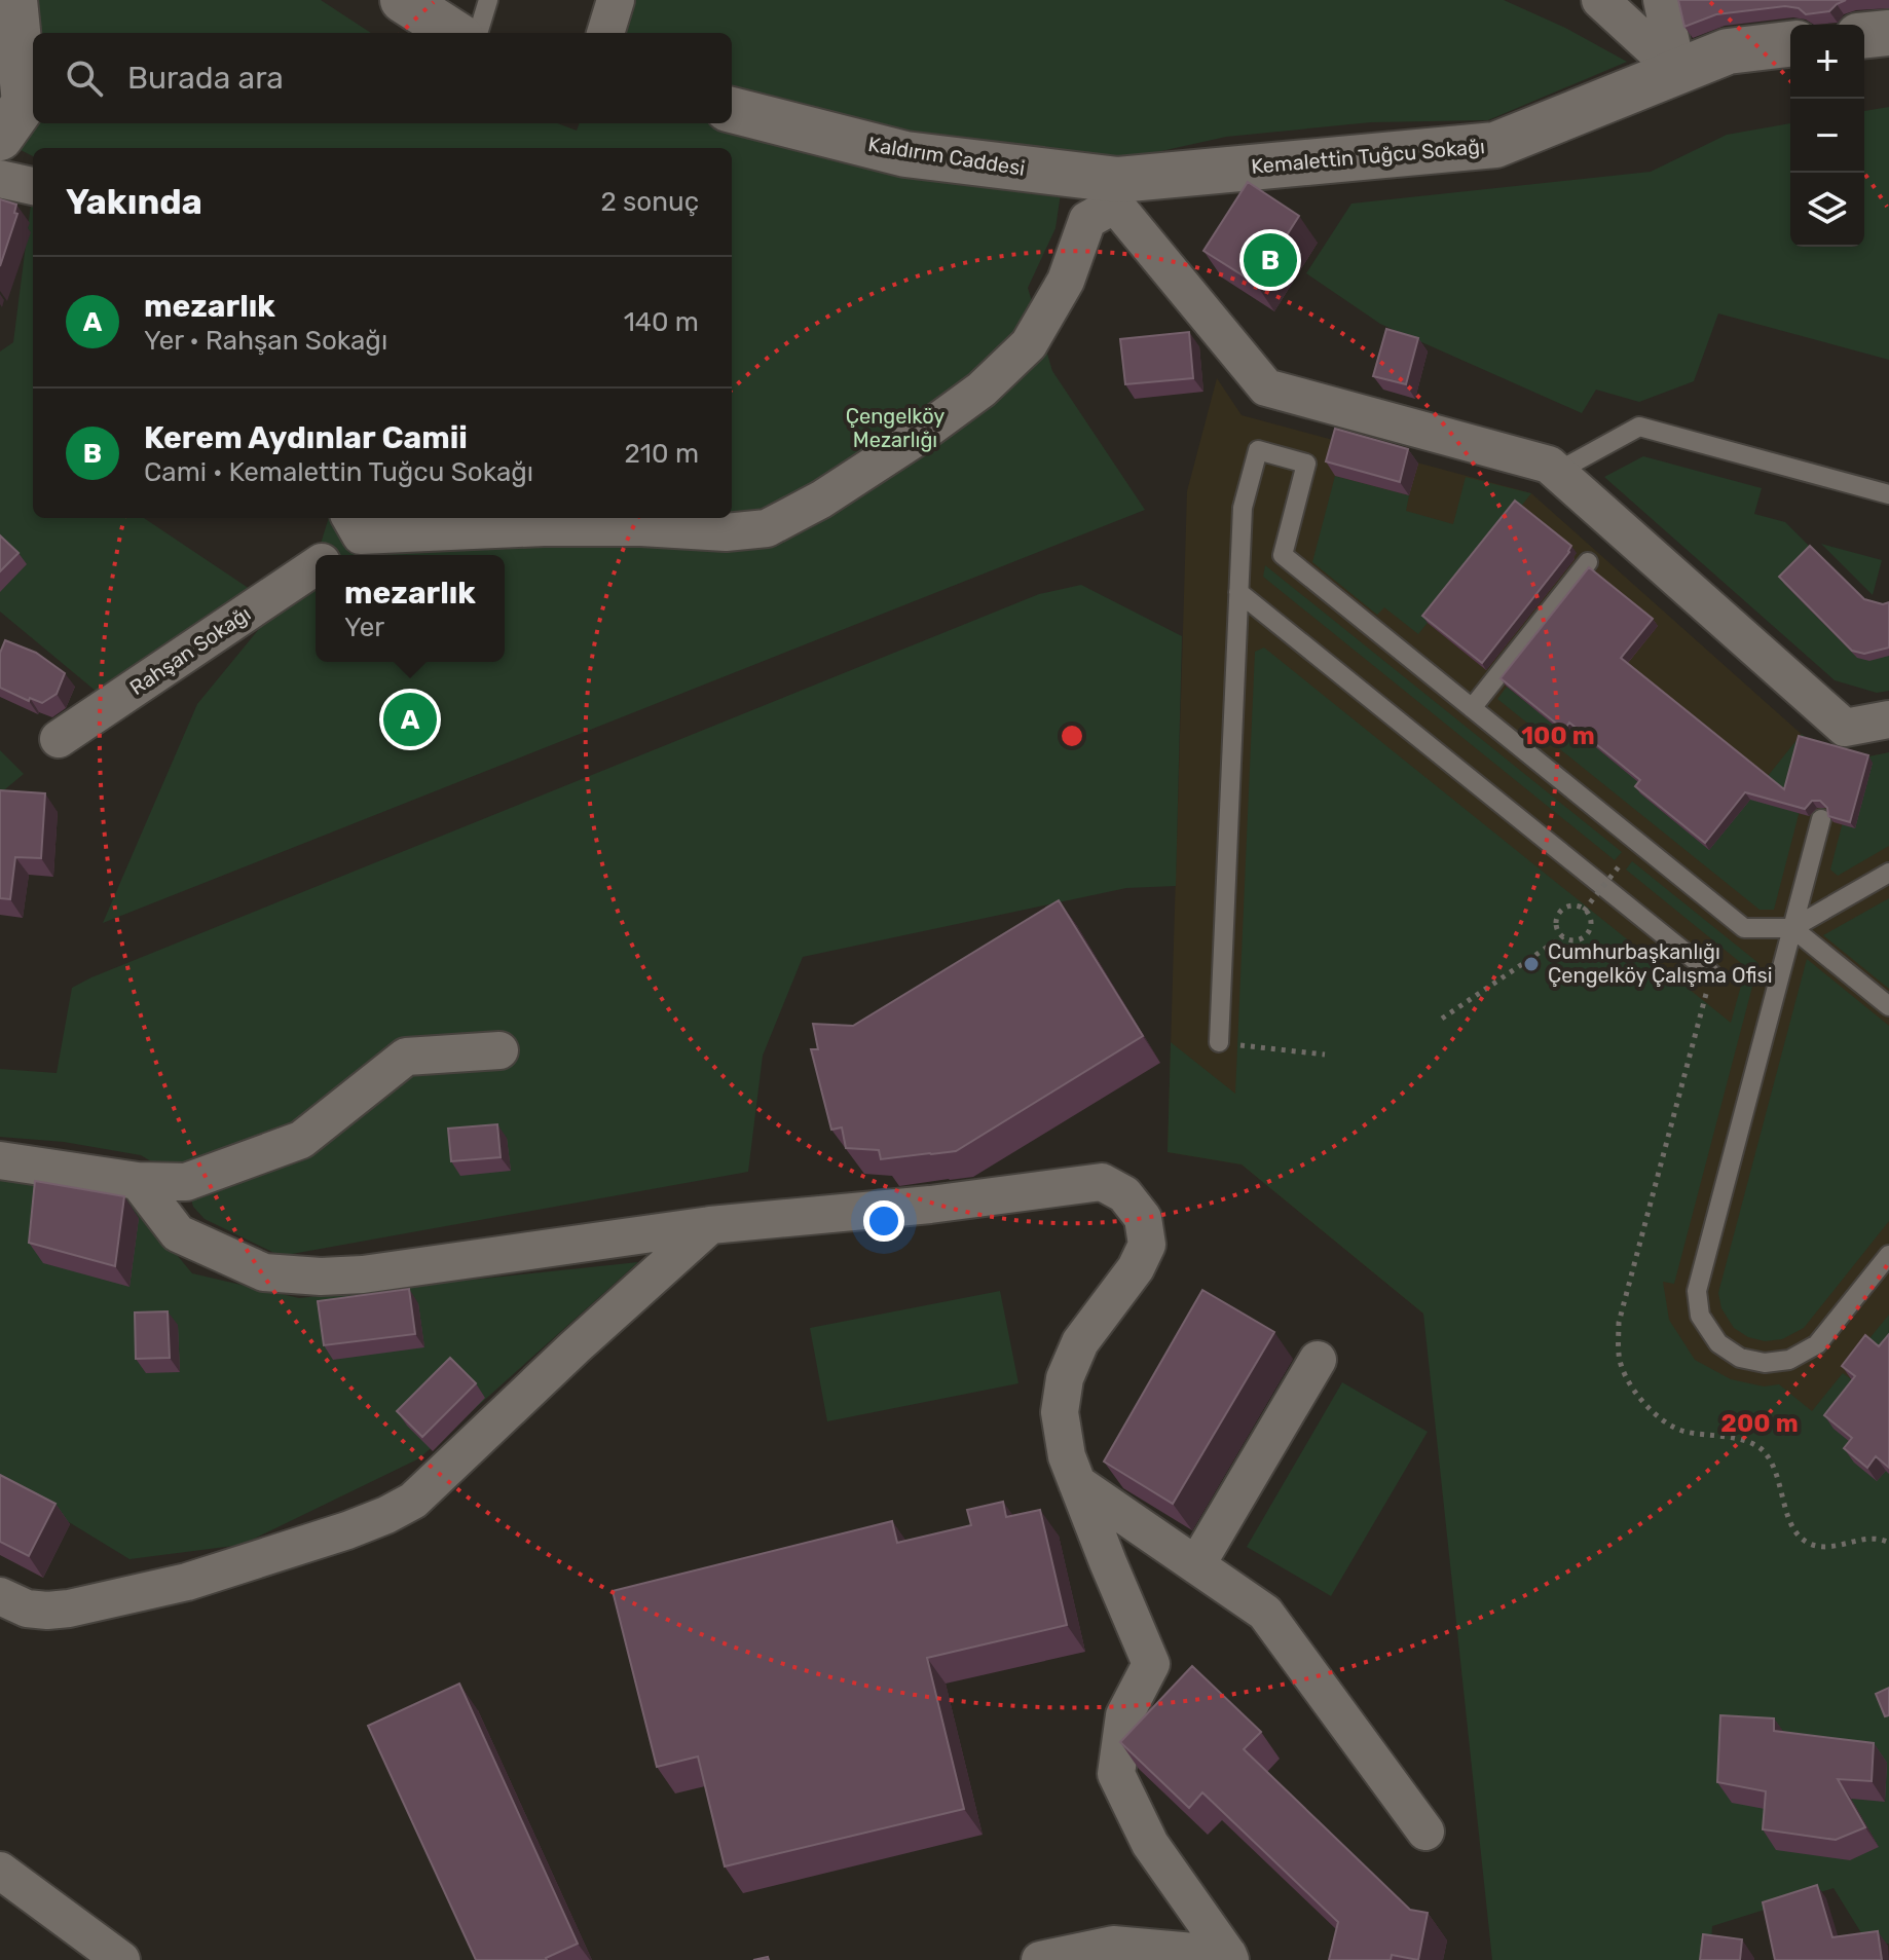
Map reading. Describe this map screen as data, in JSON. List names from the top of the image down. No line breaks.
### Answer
{"streets":{"street":["Kaldırım Caddesi","Kemalettin Tuğcu Sokağı","Rahşan Sokağı"]},"crossings":[["Kaldırım Caddesi","Kemalettin Tuğcu Sokağı"]],"parks":["Çengelköy Mezarlığı"],"places":["Cumhurbaşkanlığı Çengelköy Çalışma Ofisi"],"page":{"map_buttons":["+","−"],"search":"Burada ara","heading":["Yakında","2 sonuç"],"pins":["B","A"],"list":[{"mark":"A","name":"mezarlık","note":"Yer · Rahşan Sokağı","value":"140 m"},{"mark":"B","name":"Kerem Aydınlar Camii","note":"Cami · Kemalettin Tuğcu Sokağı","value":"210 m"}],"popup":["mezarlık","Yer"]},"rings":["100 m","200 m"]}
